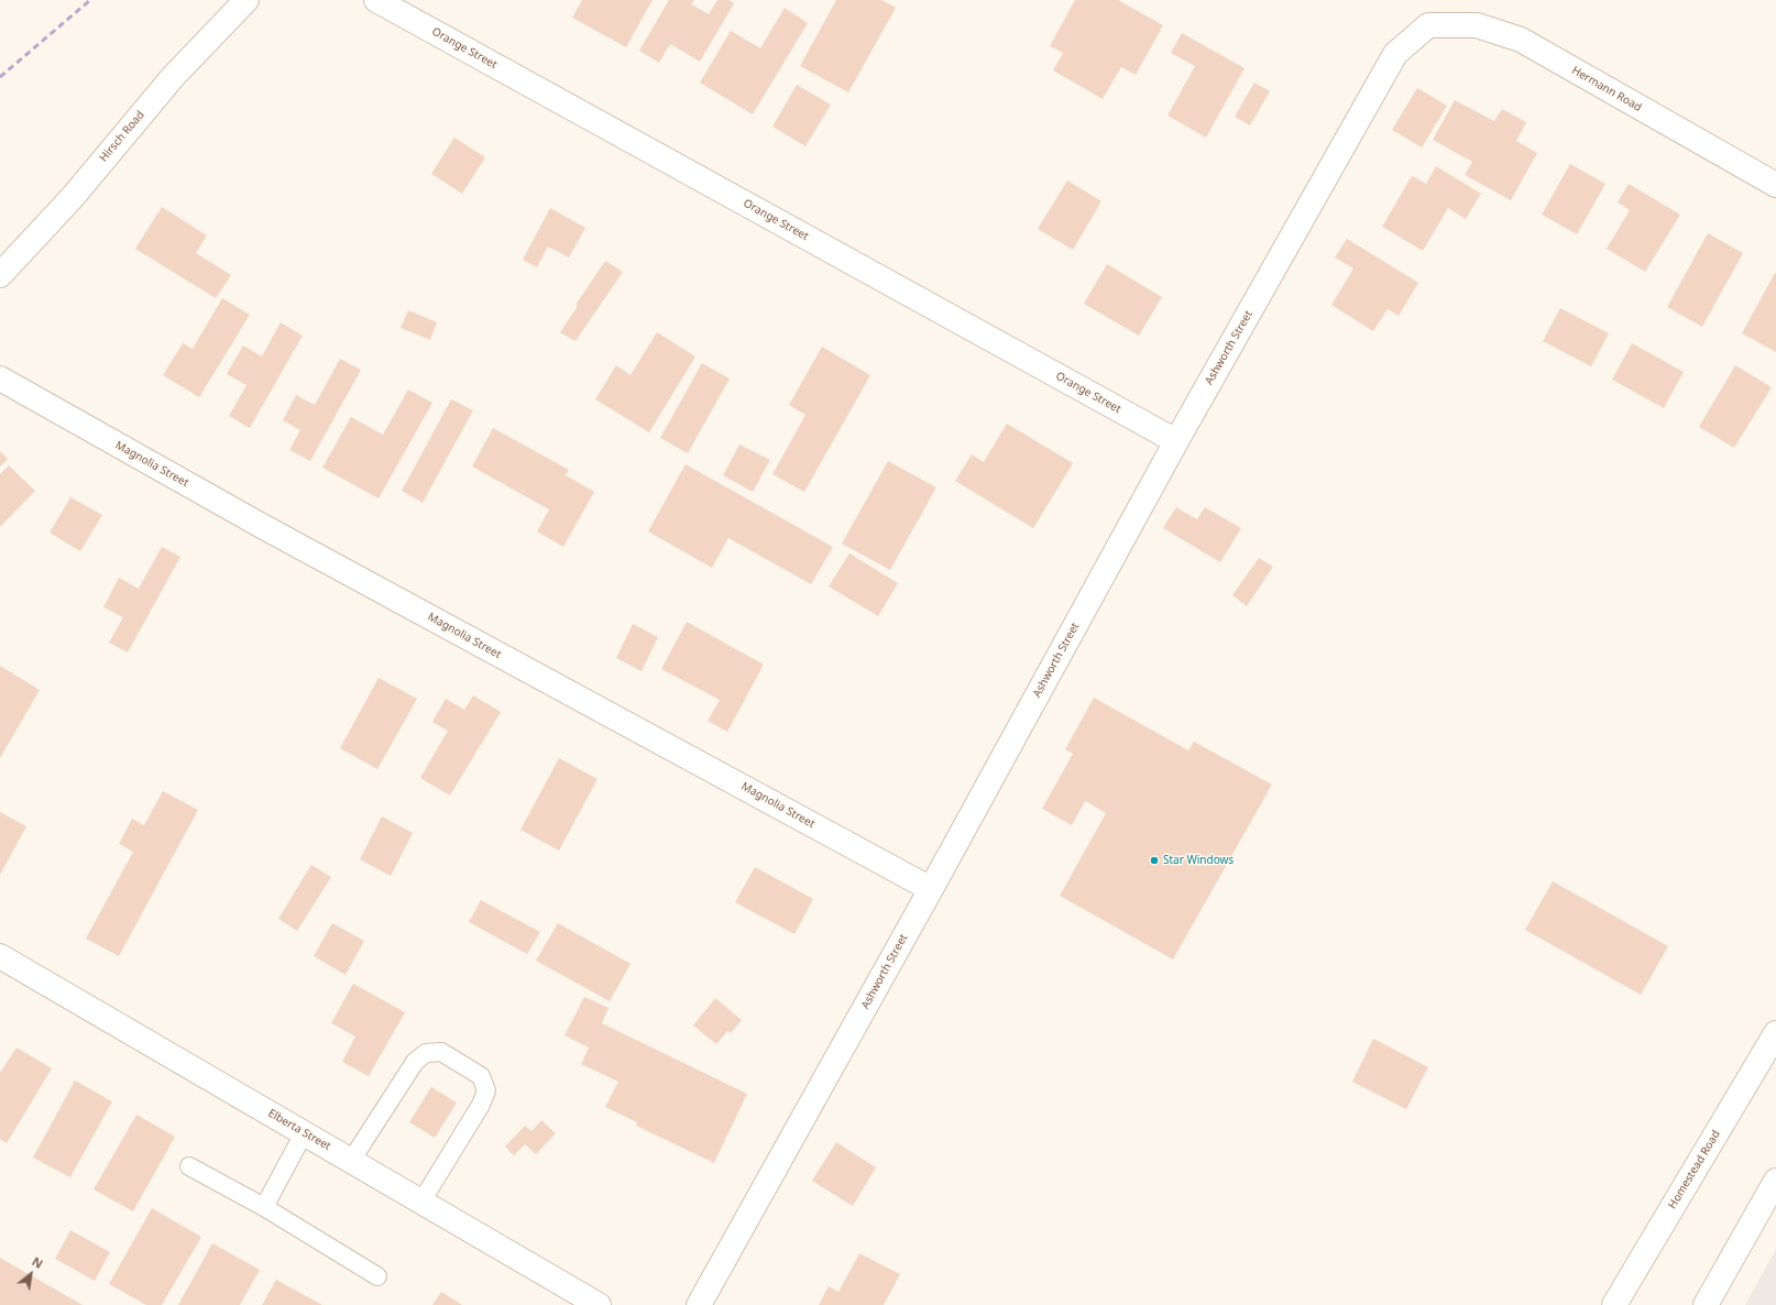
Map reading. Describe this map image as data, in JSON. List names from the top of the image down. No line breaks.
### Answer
{"streets":{"street":["Orange Street","Hermann Road","Hirsch Road","Ashworth Street","Magnolia Street","Elberta Street","Homestead Road"]},"crossings":[["Orange Street","Ashworth Street"],["Hermann Road","Ashworth Street"],["Ashworth Street","Magnolia Street"]],"places":["Star Windows"],"north":"top right"}
